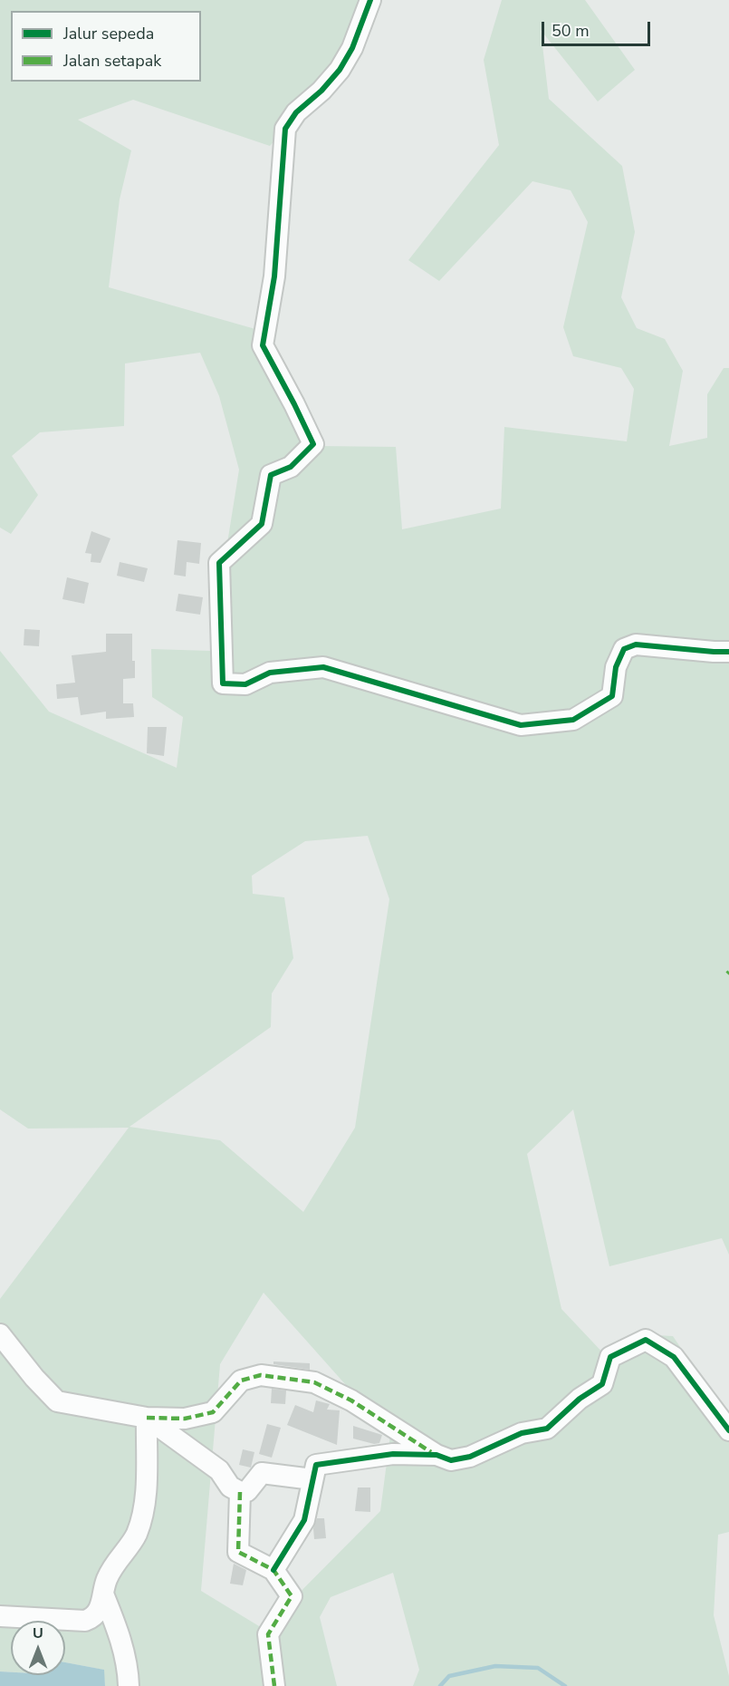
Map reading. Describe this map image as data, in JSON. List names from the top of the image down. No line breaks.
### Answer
{"legend":["Jalur sepeda","Jalan setapak"],"scale_bar":"50 m","north":"top"}
